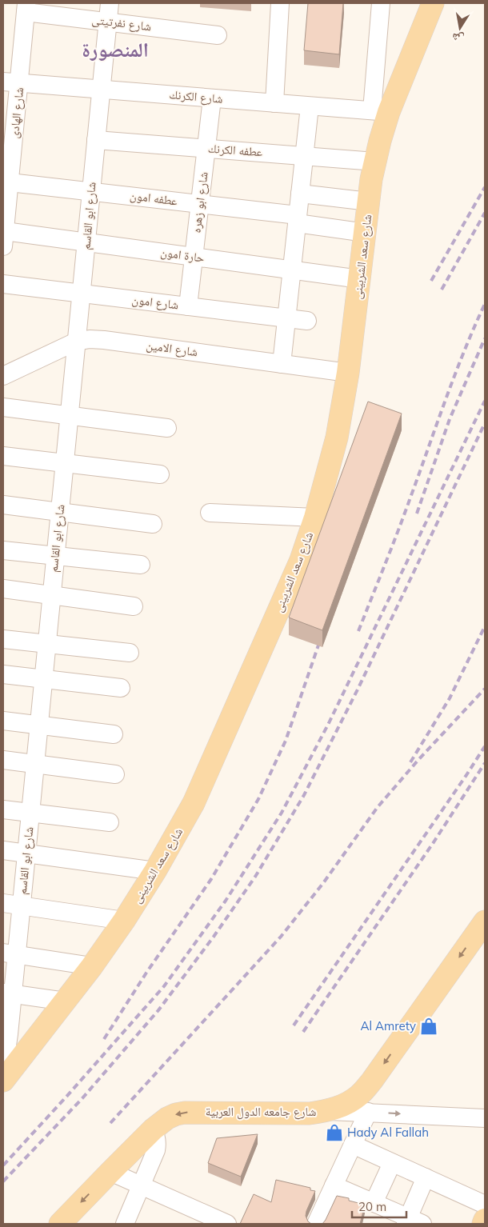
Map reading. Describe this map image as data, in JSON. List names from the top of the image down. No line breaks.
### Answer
{"streets":{"main road":["شارع سعد الشربينى","شارع جامعه الدول العربية"],"street":["شارع نفرتيتى","شارع الكرنك","شارع الهادى","عطفه الكرنك","عطفه امون","شارع ابو زهره","شارع ابو القاسم","حارة امون","شارع امون","شارع الامين"]},"crossings":[["شارع نفرتيتى","شارع الهادى"],["شارع نفرتيتى","شارع ابو القاسم"],["شارع الكرنك","شارع الهادى"],["شارع الكرنك","شارع ابو زهره"],["شارع الكرنك","شارع ابو القاسم"],["شارع الكرنك","شارع سعد الشربينى"],["شارع الهادى","عطفه امون"],["شارع الهادى","حارة امون"],["عطفه الكرنك","شارع ابو زهره"],["عطفه الكرنك","شارع ابو القاسم"],["عطفه الكرنك","شارع سعد الشربينى"],["عطفه امون","شارع ابو زهره"],["عطفه امون","شارع ابو القاسم"],["عطفه امون","شارع سعد الشربينى"],["شارع ابو زهره","حارة امون"],["شارع ابو زهره","شارع امون"],["شارع ابو القاسم","حارة امون"],["شارع ابو القاسم","شارع امون"],["شارع ابو القاسم","شارع الامين"],["حارة امون","شارع سعد الشربينى"],["شارع سعد الشربينى","شارع الامين"]],"one_way":["شارع جامعه الدول العربية"],"districts":["المنصورة"],"places":{"shop":["Al Amrety","Hady Al Fallah"]},"scale_bar":"20 m","north":"bottom"}
